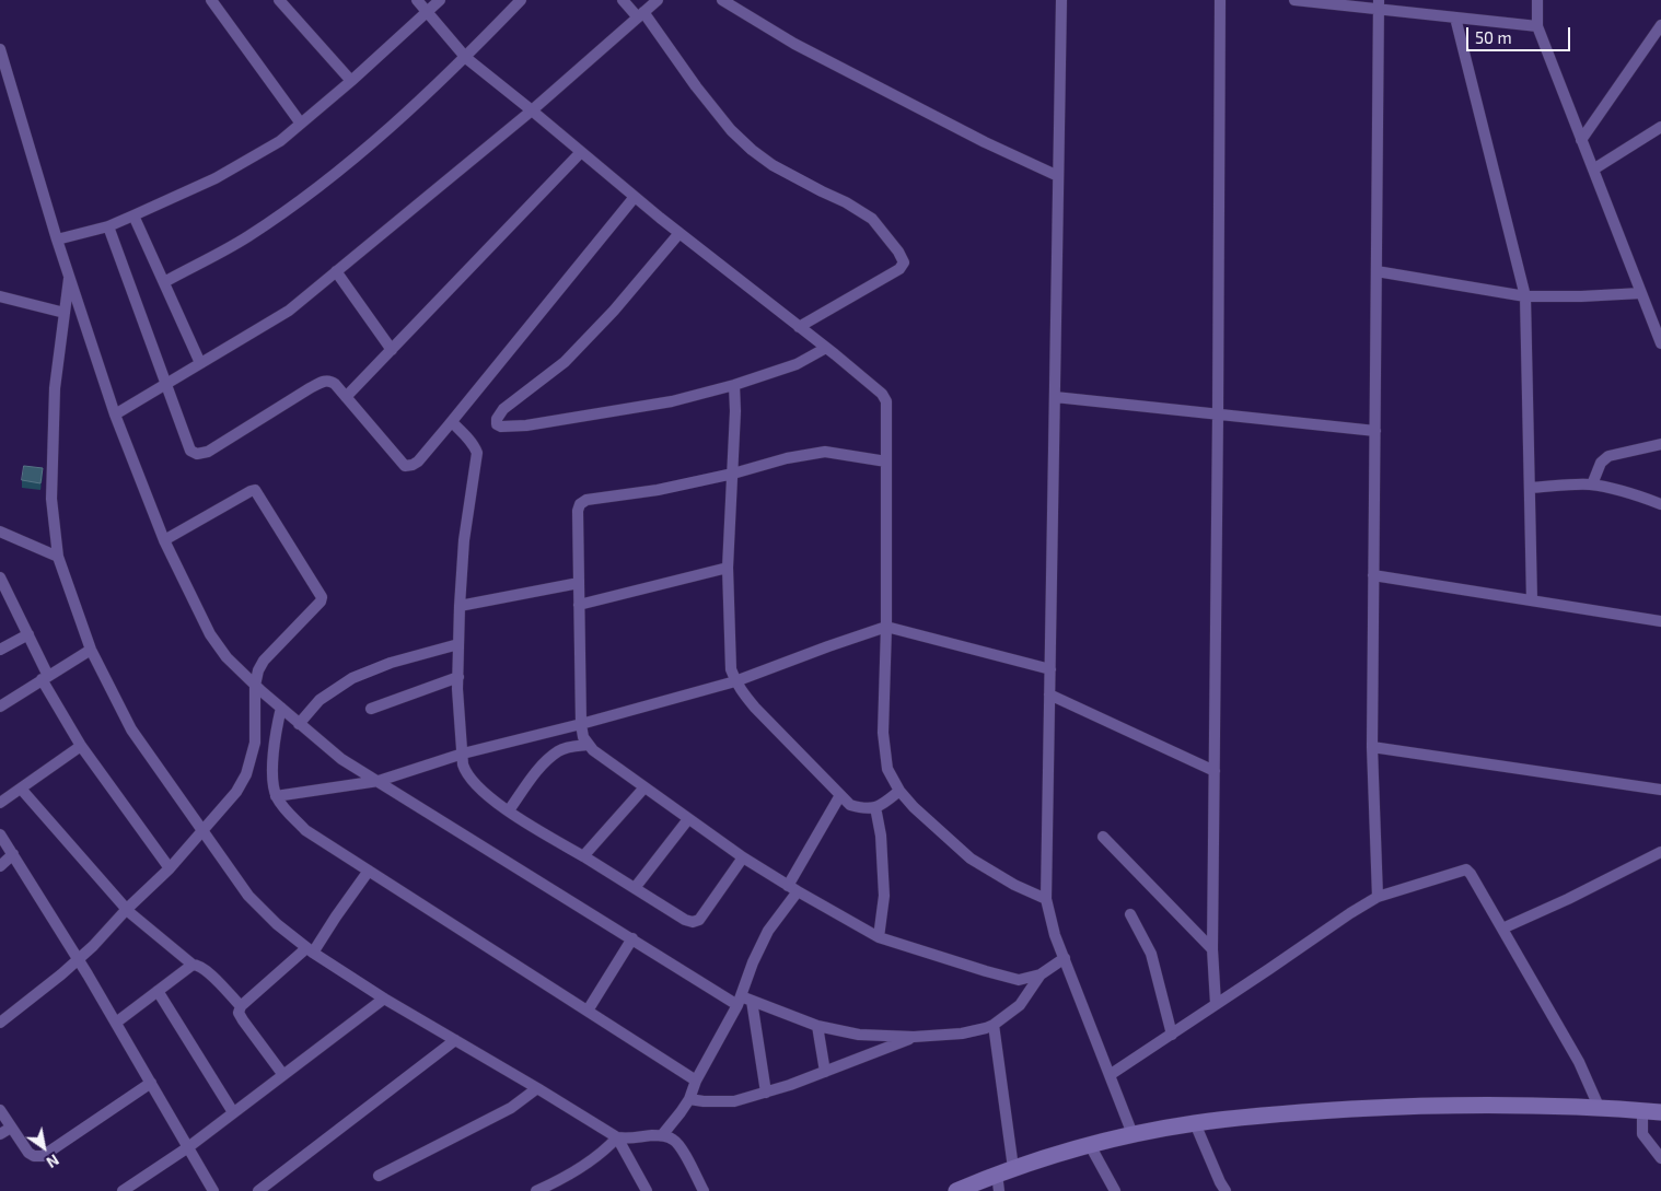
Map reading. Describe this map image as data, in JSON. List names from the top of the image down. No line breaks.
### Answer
{"scale_bar":"50 m","north":"bottom right"}
